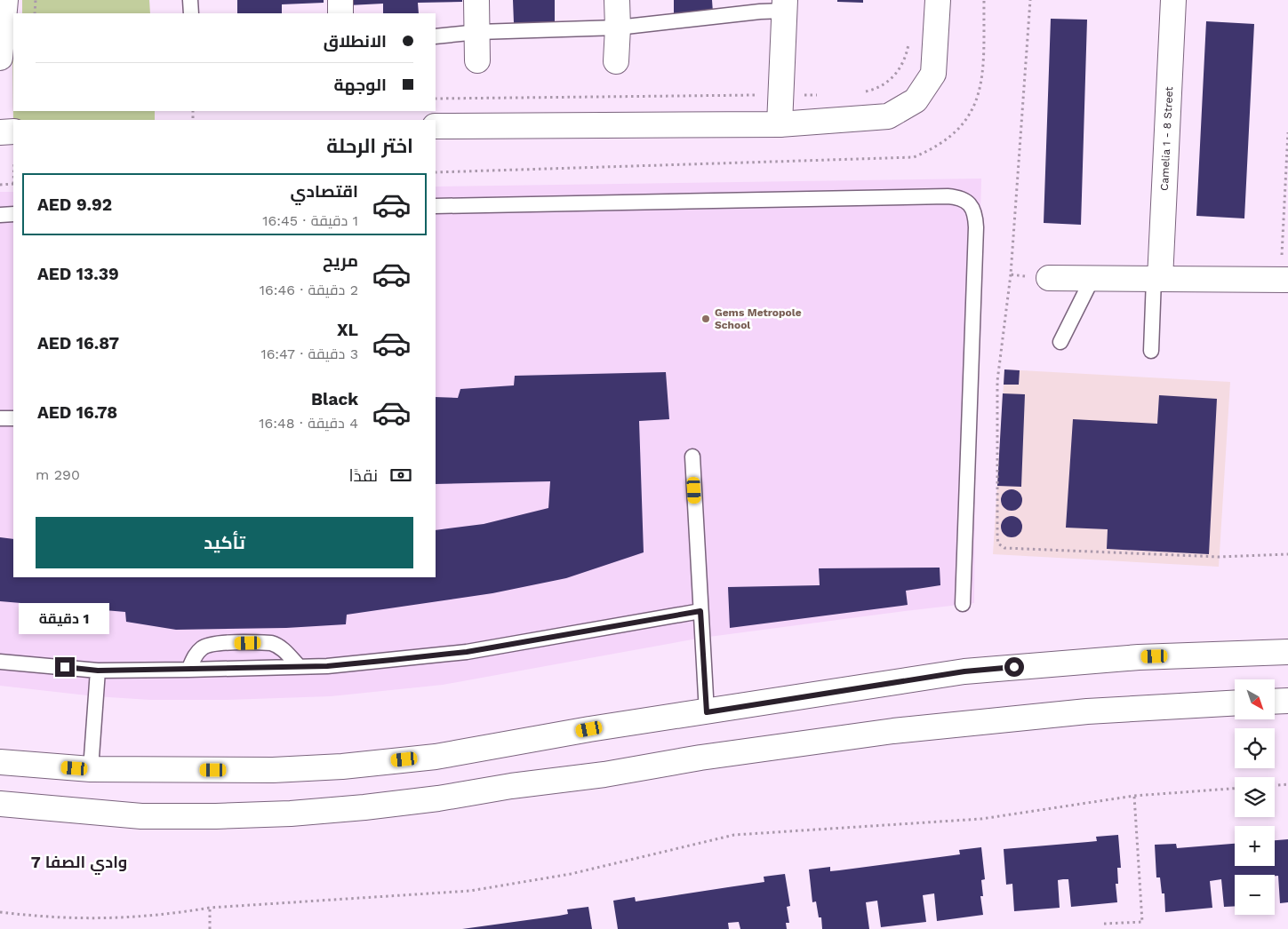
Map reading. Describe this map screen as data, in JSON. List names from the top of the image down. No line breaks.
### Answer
{"streets":{"street":["Camelia 1 - 8 Street"]},"districts":["وادي الصفا 7"],"places":["Gems Metropole School"],"north":"bottom right","page":{"banner":["الانطلاق","الوجهة"],"heading":"اختر الرحلة","list":[{"name":"اقتصادي","note":"1 دقيقة · 16:45","value":"AED 9.92"},{"name":"مريح","note":"2 دقيقة · 16:46","value":"AED 13.39"},{"name":"XL","note":"3 دقيقة · 16:47","value":"AED 16.87"},{"name":"Black","note":"4 دقيقة · 16:48","value":"AED 16.78"}],"pay":["نقدًا","290 m"],"buttons":"تأكيد","bubble":"1 دقيقة","map_buttons":["+","−"]}}
